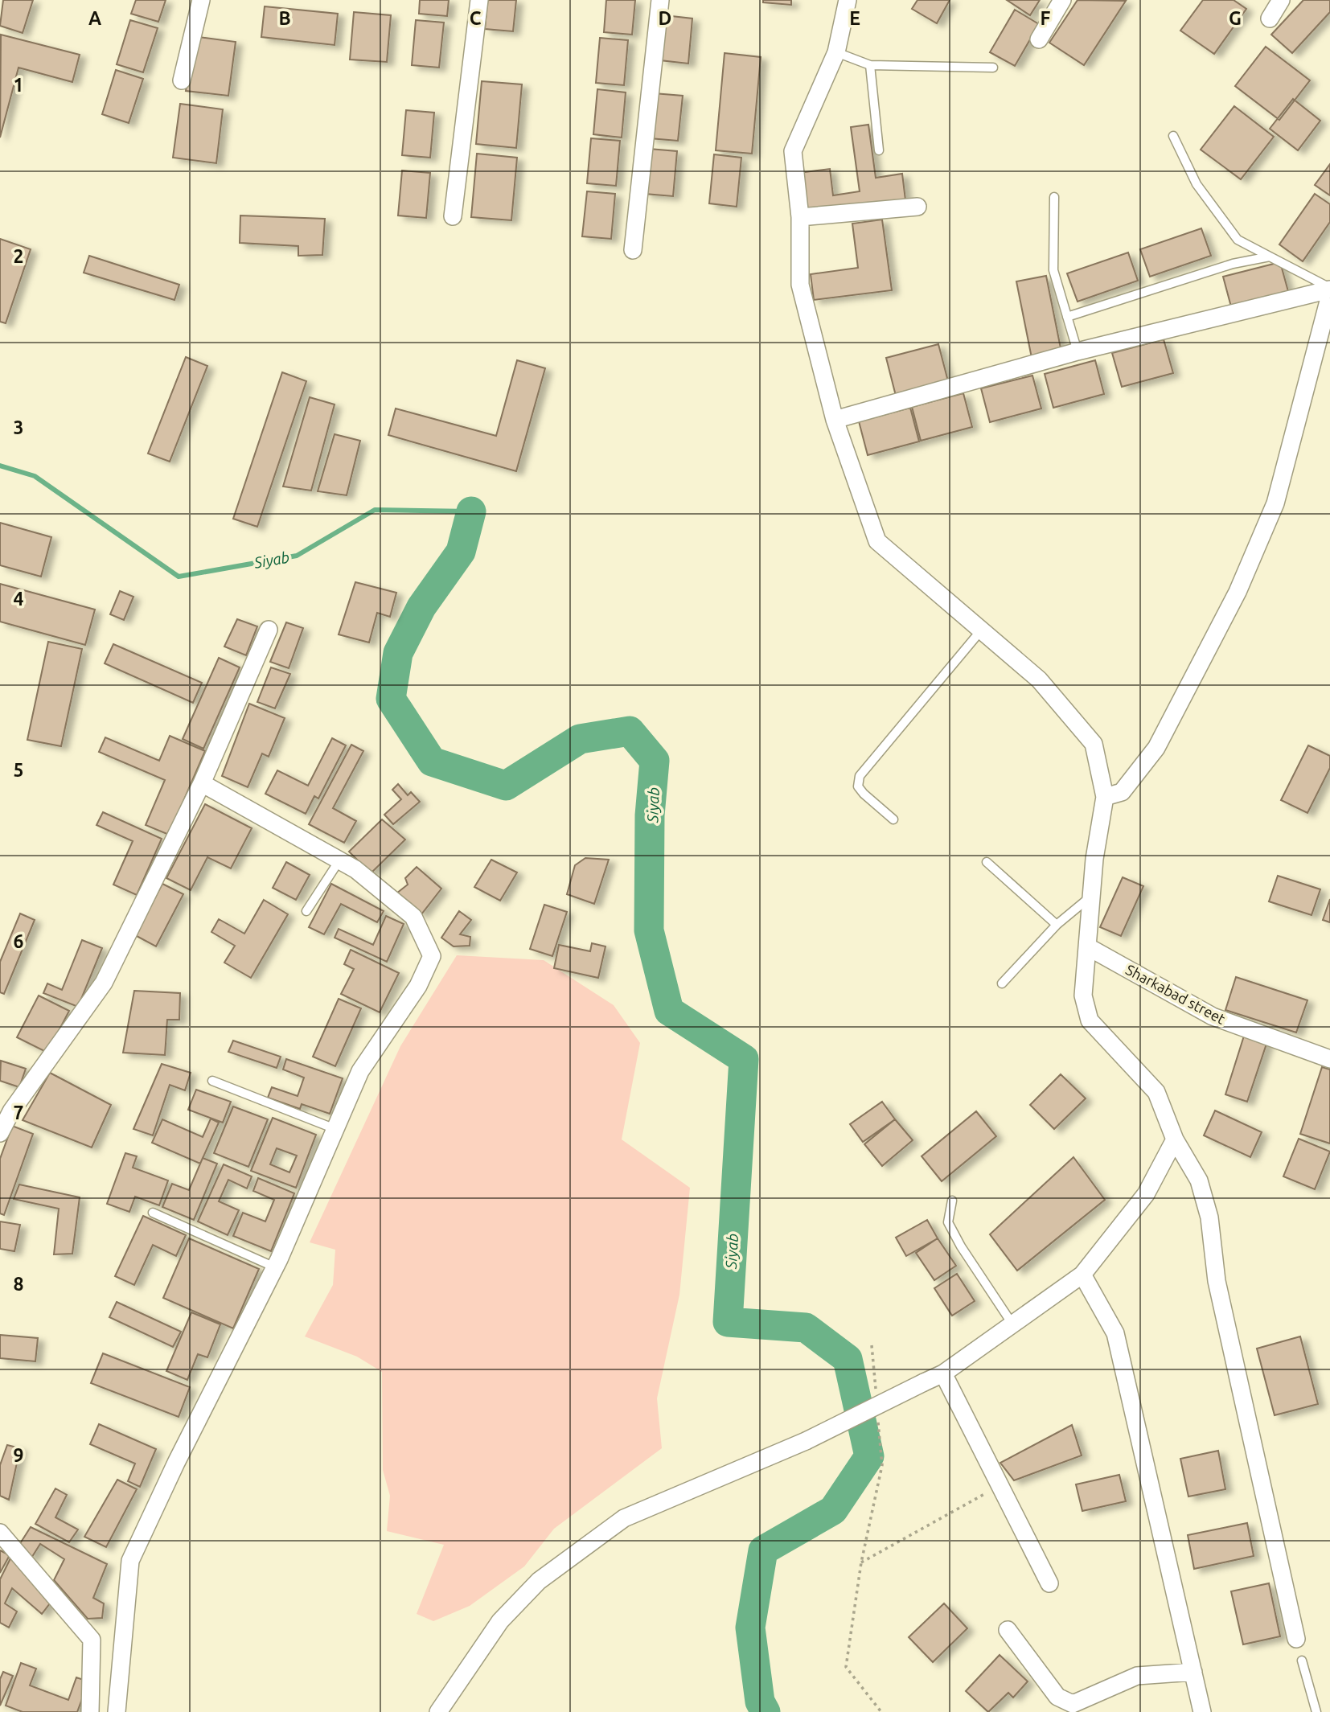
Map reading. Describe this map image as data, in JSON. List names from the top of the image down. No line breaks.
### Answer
{"streets":{"street":["Sharkabad street"]},"water":["Siyab"],"grid":{"columns":["A","B","C","D","E","F","G"],"rows":["1","2","3","4","5","6","7","8","9"]}}
